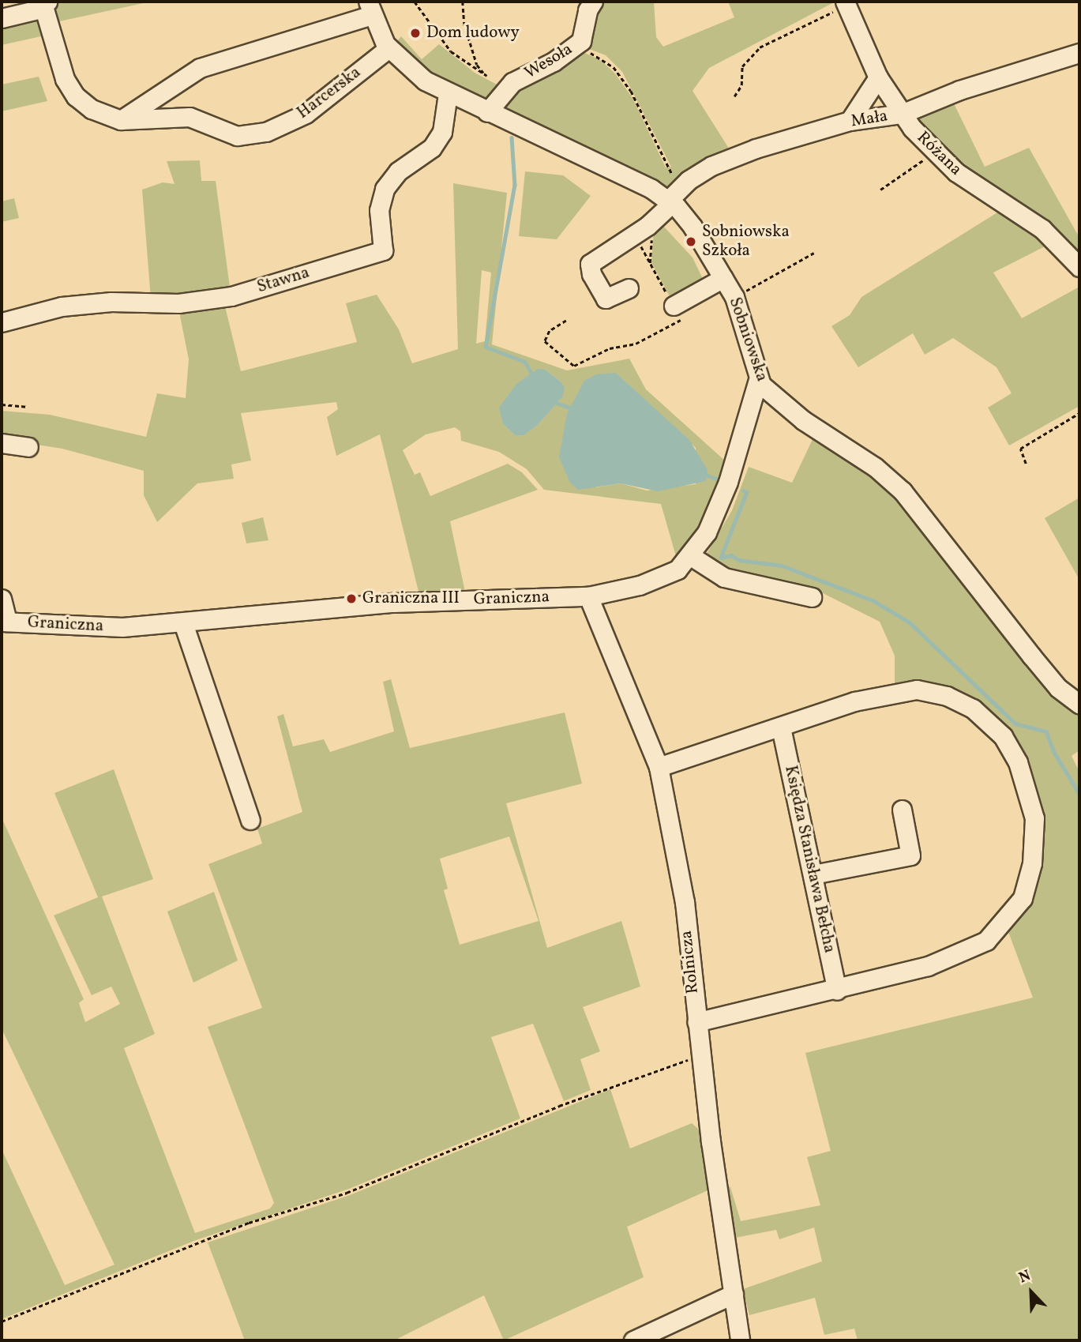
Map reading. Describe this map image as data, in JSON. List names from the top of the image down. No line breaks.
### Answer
{"streets":{"street":["Wesoła","Harcerska","Mała","Różana","Stawna","Sobniowska","Graniczna","Księdza Stanisława Bełcha","Rolnicza"]},"crossings":[["Wesoła","Sobniowska"],["Harcerska","Sobniowska"],["Mała","Różana"],["Mała","Sobniowska"],["Stawna","Sobniowska"],["Sobniowska","Graniczna"],["Graniczna","Rolnicza"]],"places":["Dom ludowy","Sobniowska Szkoła","Graniczna III"],"north":"top left"}
